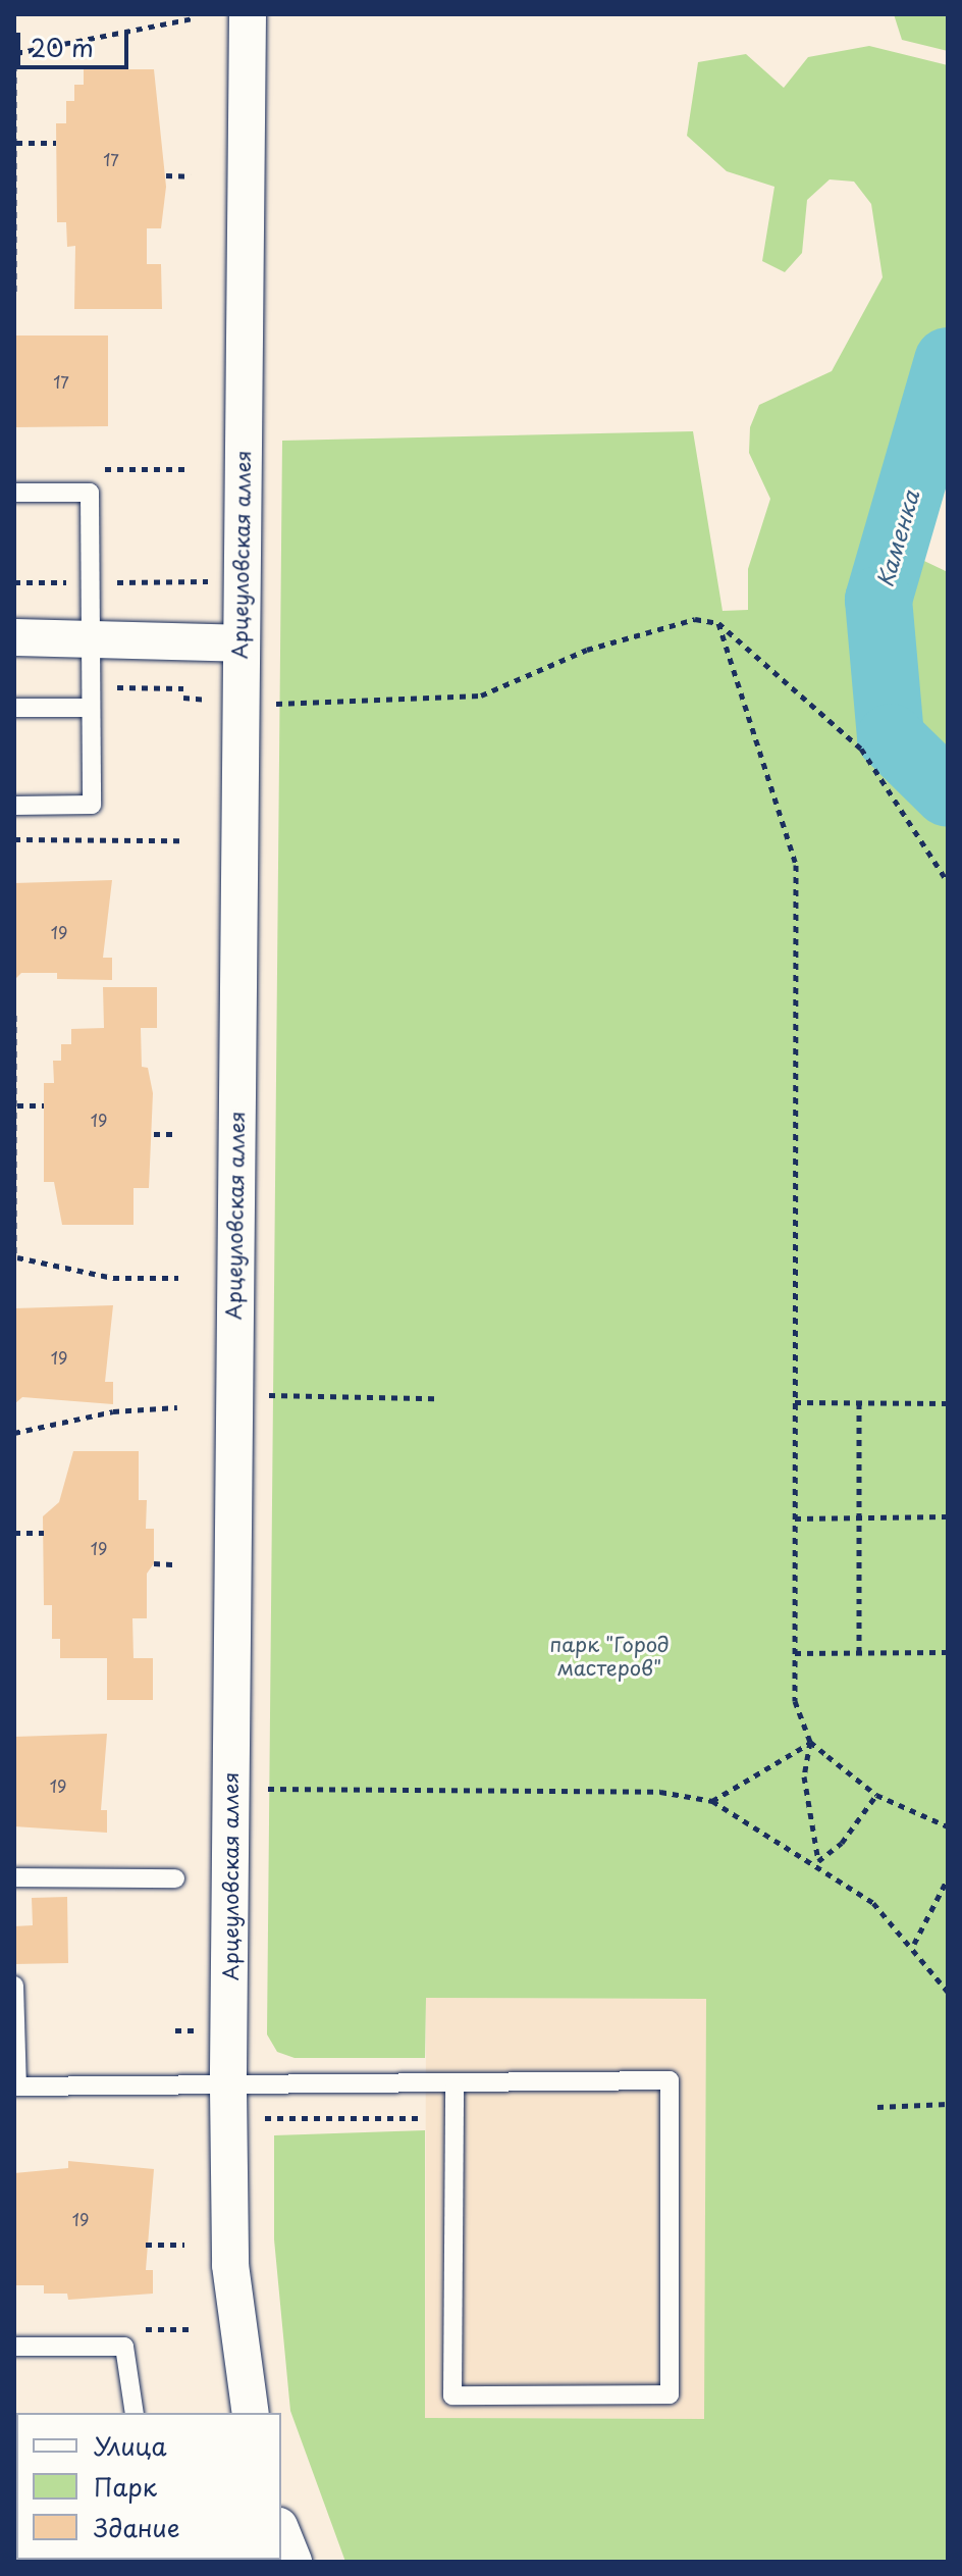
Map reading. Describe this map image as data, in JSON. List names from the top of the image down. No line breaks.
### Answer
{"streets":{"street":["Арцеуловская аллея"]},"water":["Каменка"],"parks":["парк \"Город мастеров\""],"house_numbers":["17","17","19","19","19","19","19","19"],"legend":["Улица","Парк","Здание"],"scale_bar":"20 m"}
